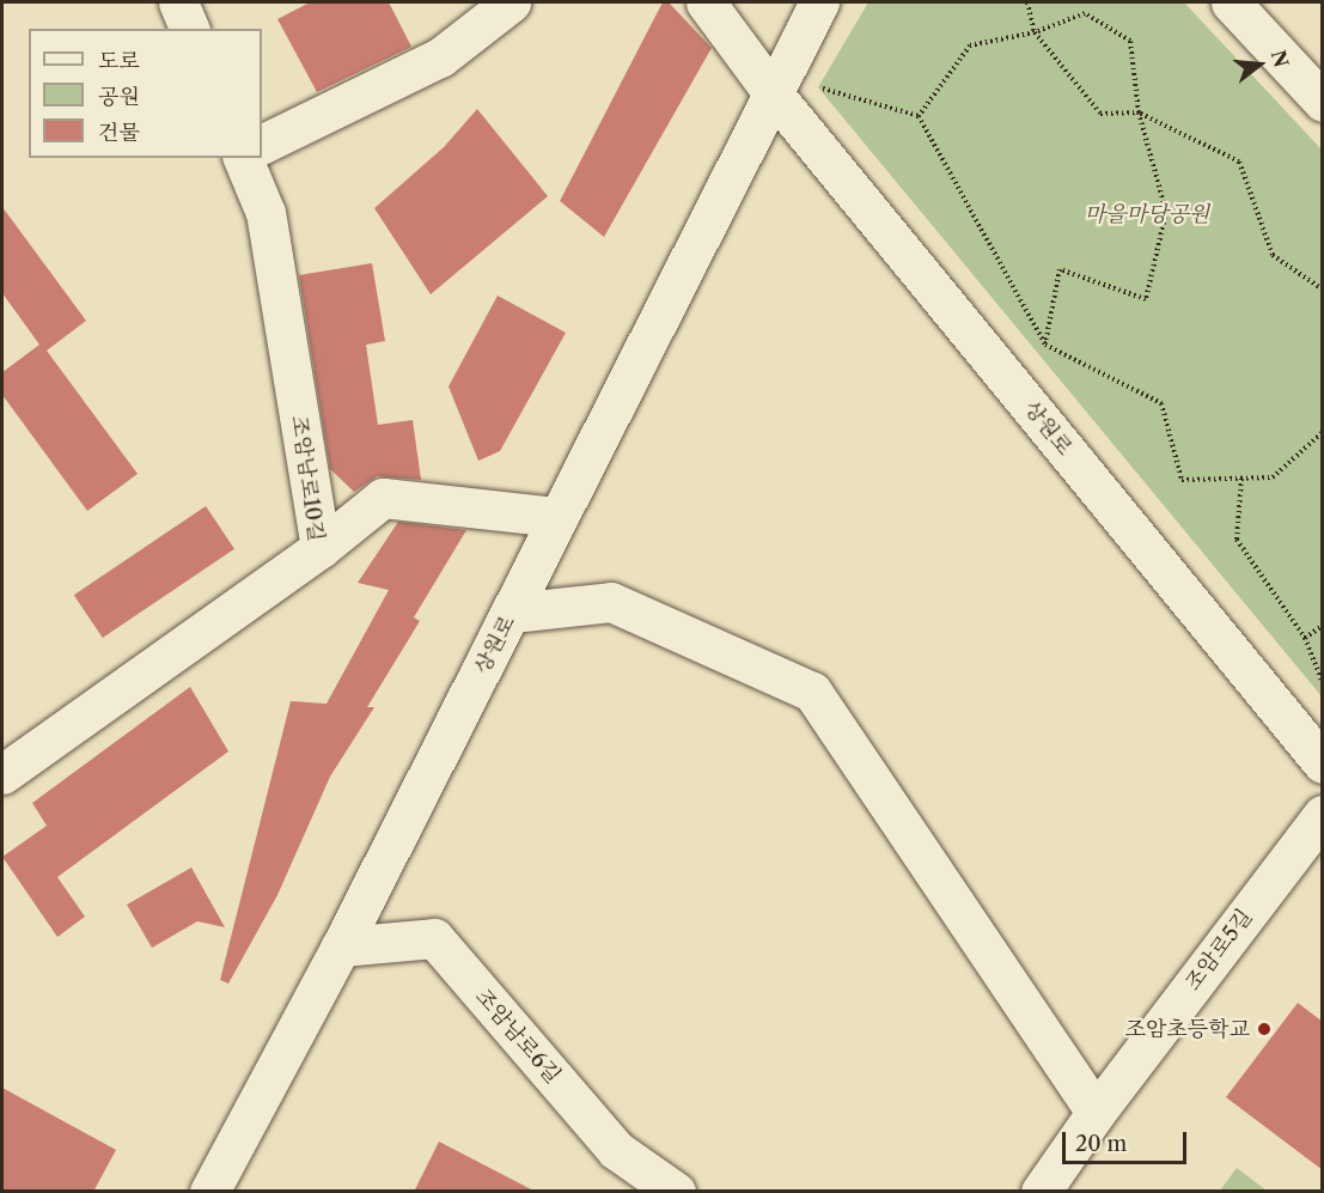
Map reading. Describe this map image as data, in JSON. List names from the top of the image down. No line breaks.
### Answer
{"streets":{"street":["상원로","조암남로10길","조암로5길","조암남로6길"]},"crossings":[["상원로","조암남로6길"]],"parks":["마을마당공원"],"places":["조암초등학교"],"legend":["도로","공원","건물"],"scale_bar":"20 m","north":"right"}
